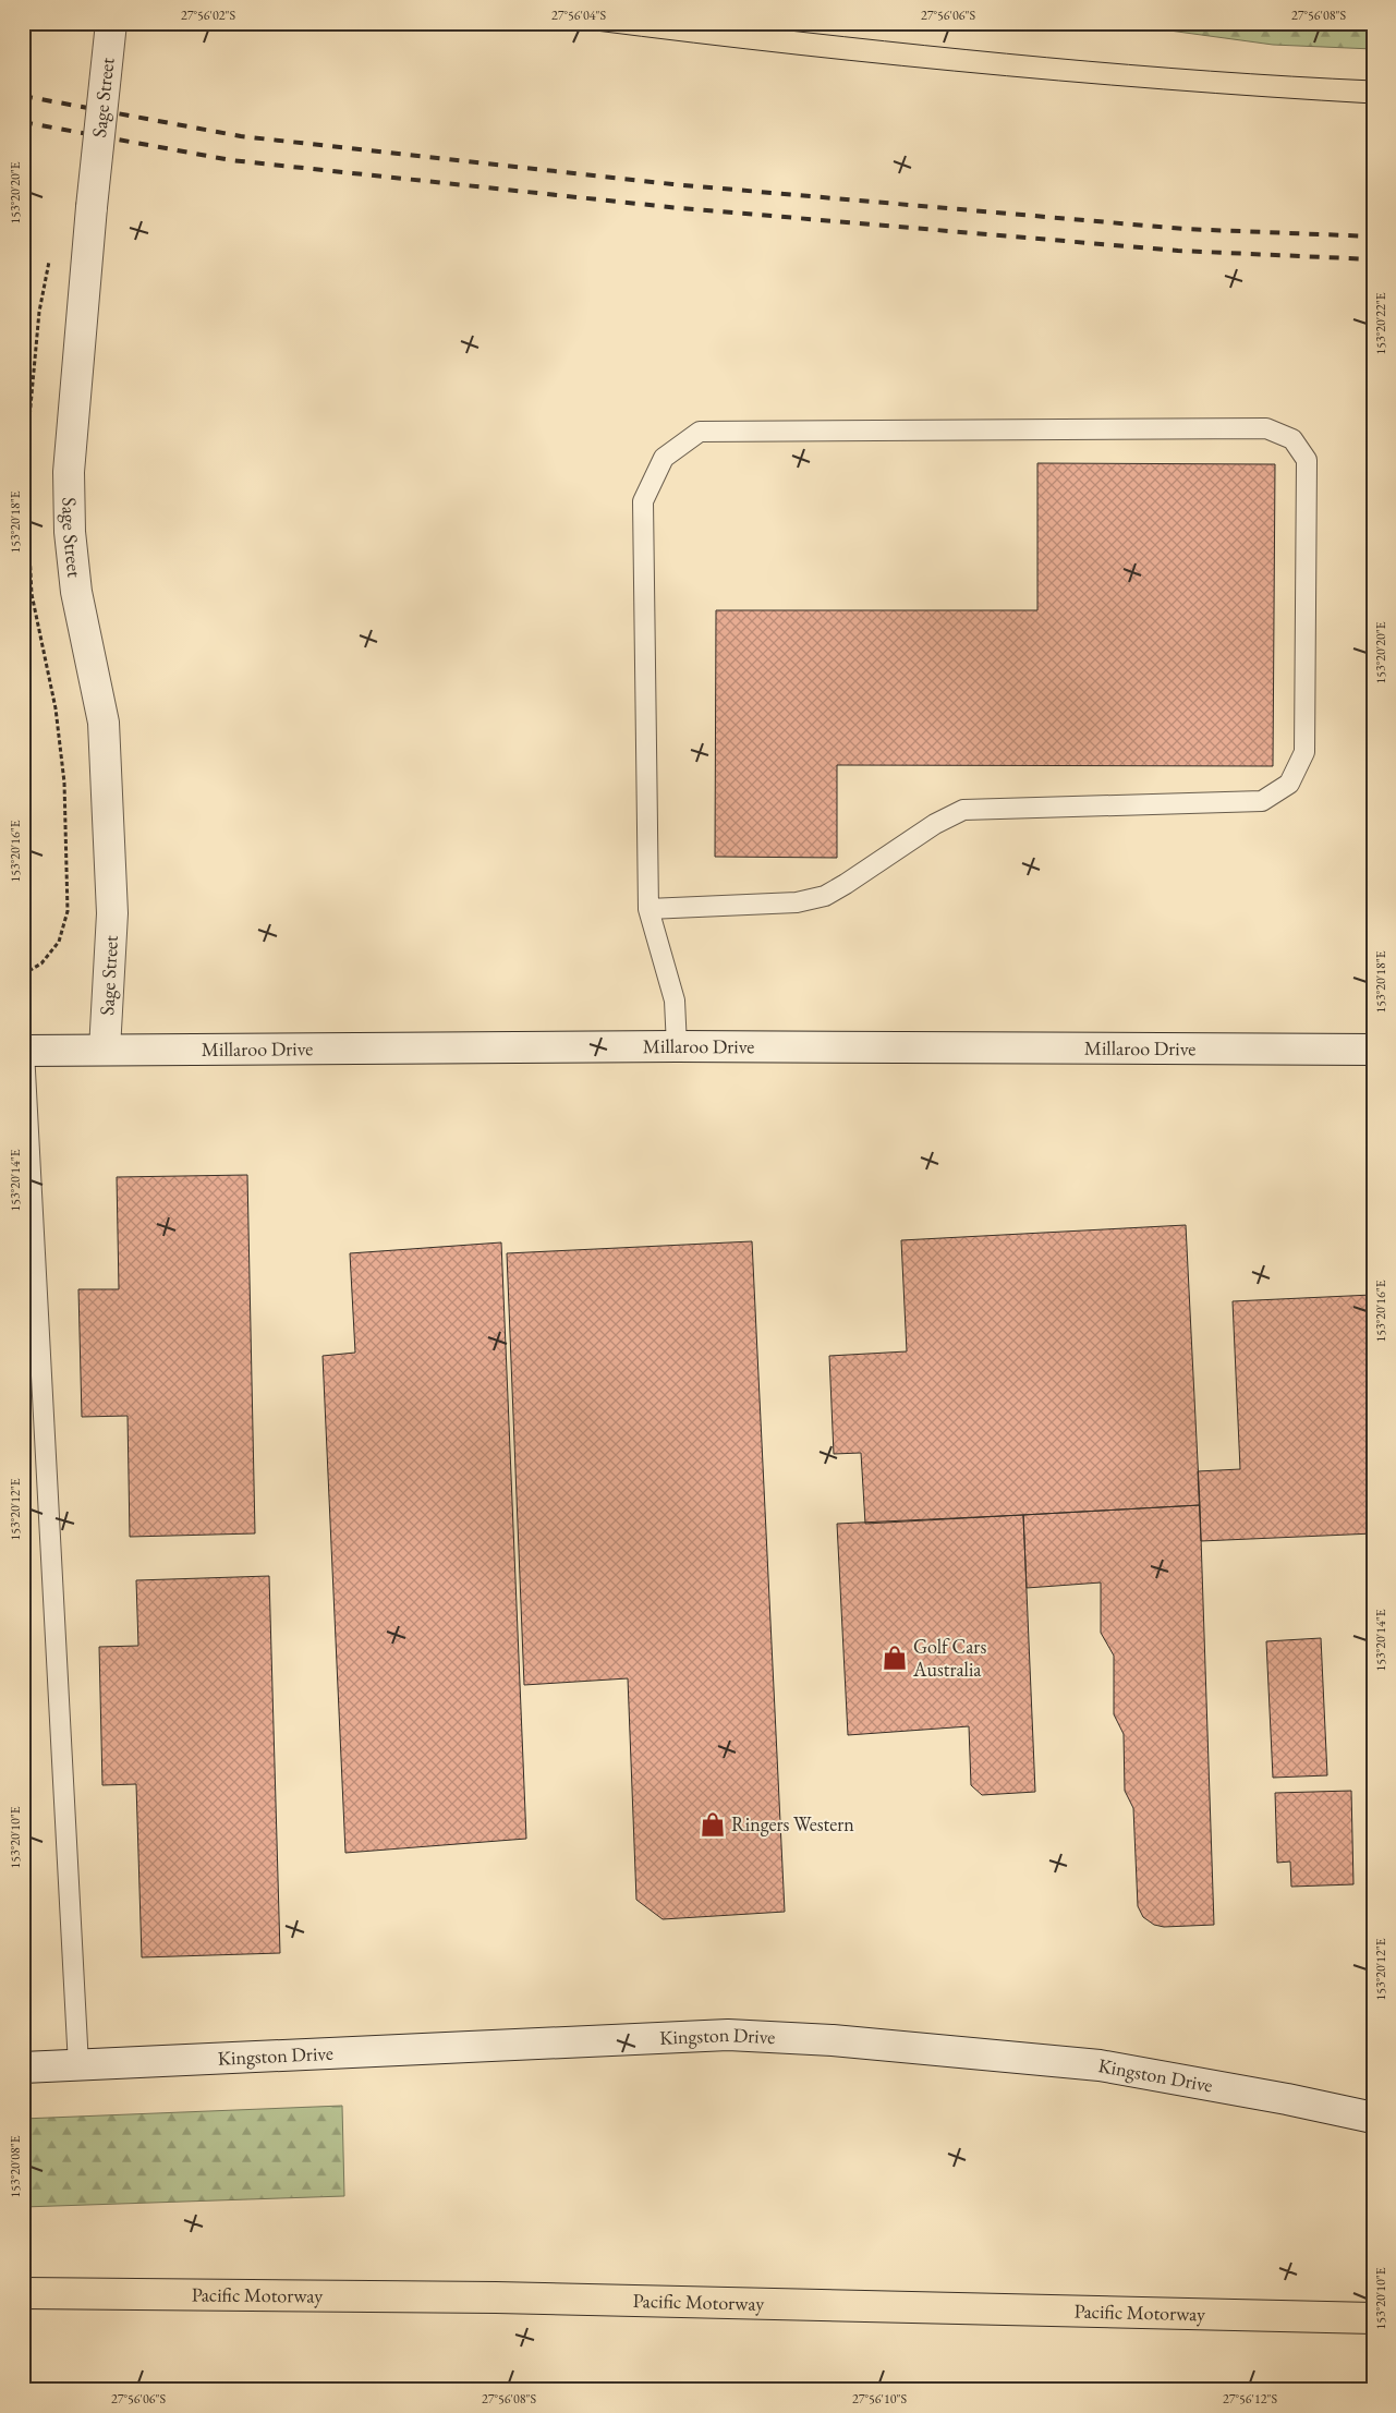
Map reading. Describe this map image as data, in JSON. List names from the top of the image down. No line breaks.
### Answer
{"streets":{"highway":["Pacific Motorway"],"street":["Sage Street","Millaroo Drive","Kingston Drive"]},"crossings":[["Sage Street","Millaroo Drive"]],"places":{"shop":["Golf Cars Australia","Ringers Western"]},"coordinates":["27°56'02\"S","27°56'04\"S","27°56'06\"S","27°56'08\"S","153°20'20\"E","153°20'22\"E","153°20'18\"E","153°20'16\"E","153°20'14\"E","153°20'12\"E","153°20'10\"E","153°20'08\"E","27°56'10\"S","27°56'12\"S"]}
